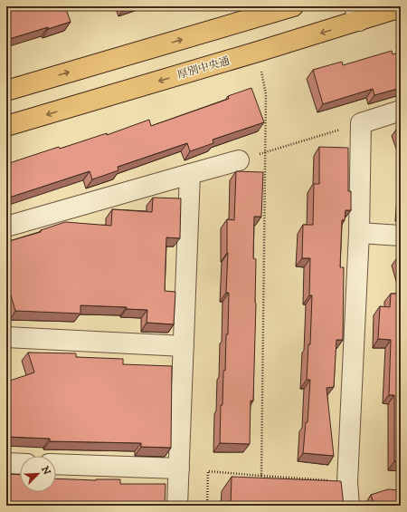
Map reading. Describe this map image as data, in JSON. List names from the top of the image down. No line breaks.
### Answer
{"streets":{"main road":["厚別中央通"]},"north":"top right"}
